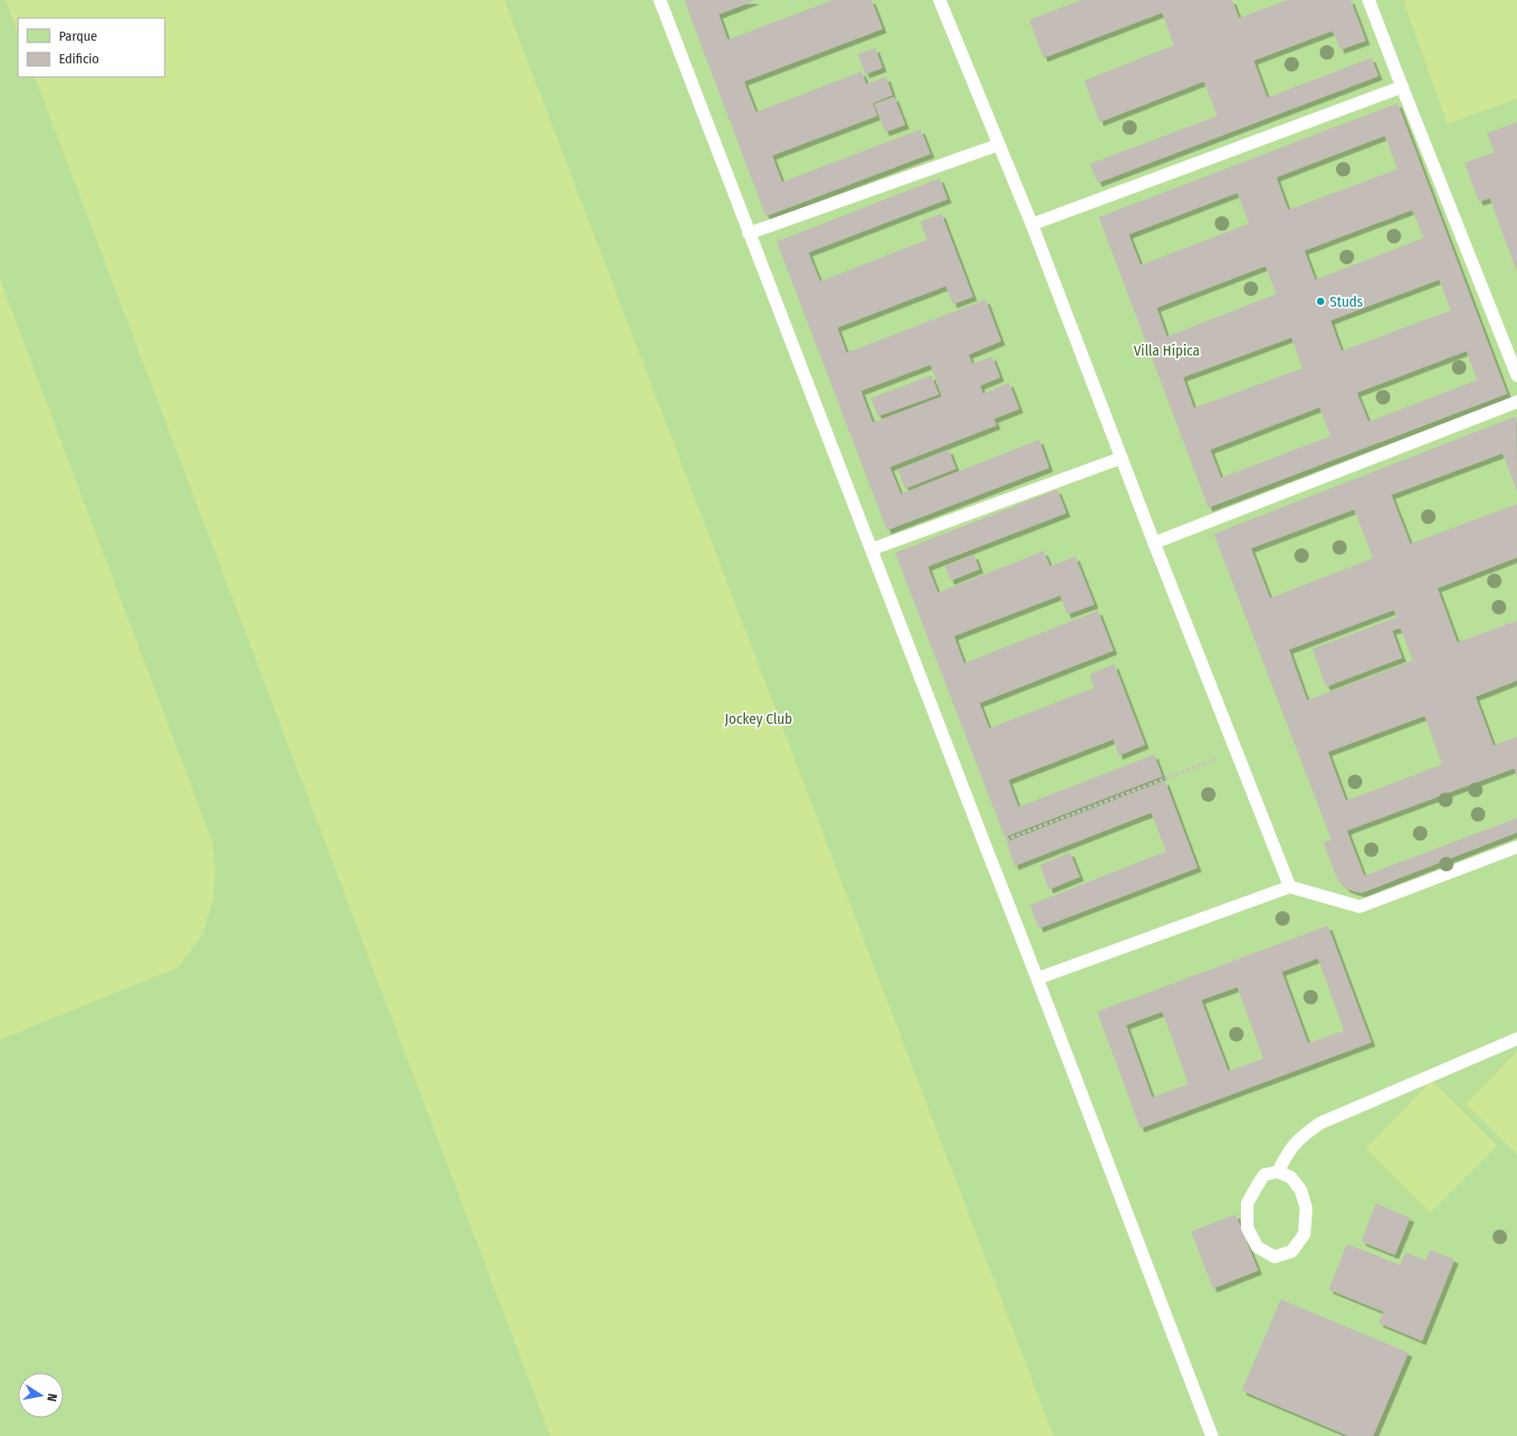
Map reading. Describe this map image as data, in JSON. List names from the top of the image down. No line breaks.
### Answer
{"parks":["Villa Hípica","Jockey Club"],"places":["Studs"],"legend":["Parque","Edificio"],"north":"right"}
